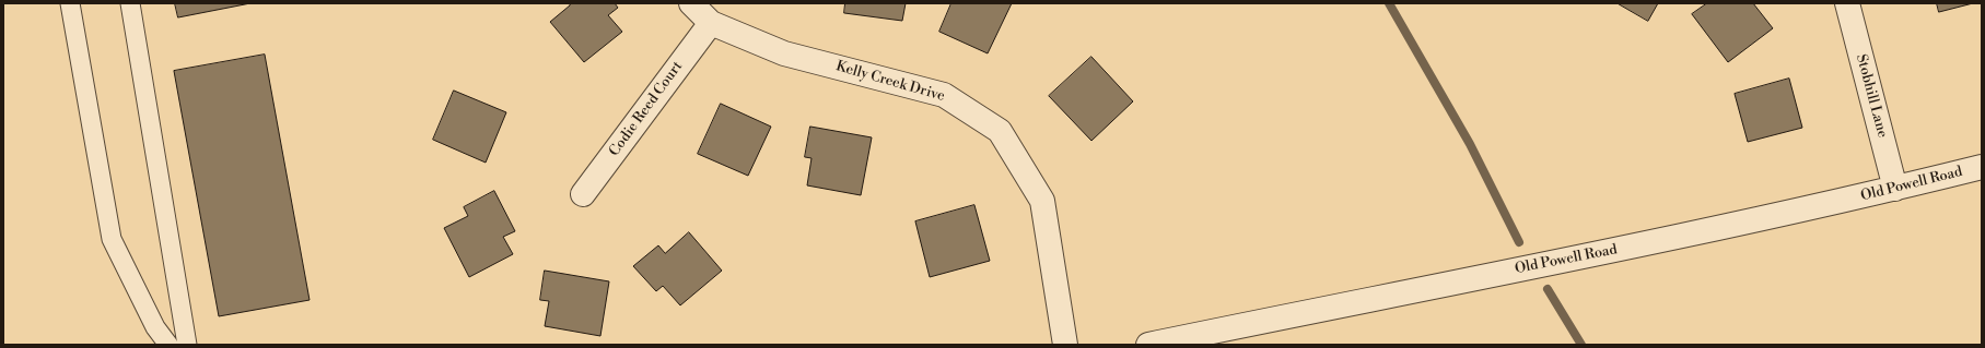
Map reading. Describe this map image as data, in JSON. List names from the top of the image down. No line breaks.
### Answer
{"streets":{"street":["Kelly Creek Drive","Stobhill Lane","Codie Reed Court","Old Powell Road"]},"crossings":[["Kelly Creek Drive","Codie Reed Court"],["Stobhill Lane","Old Powell Road"]]}
